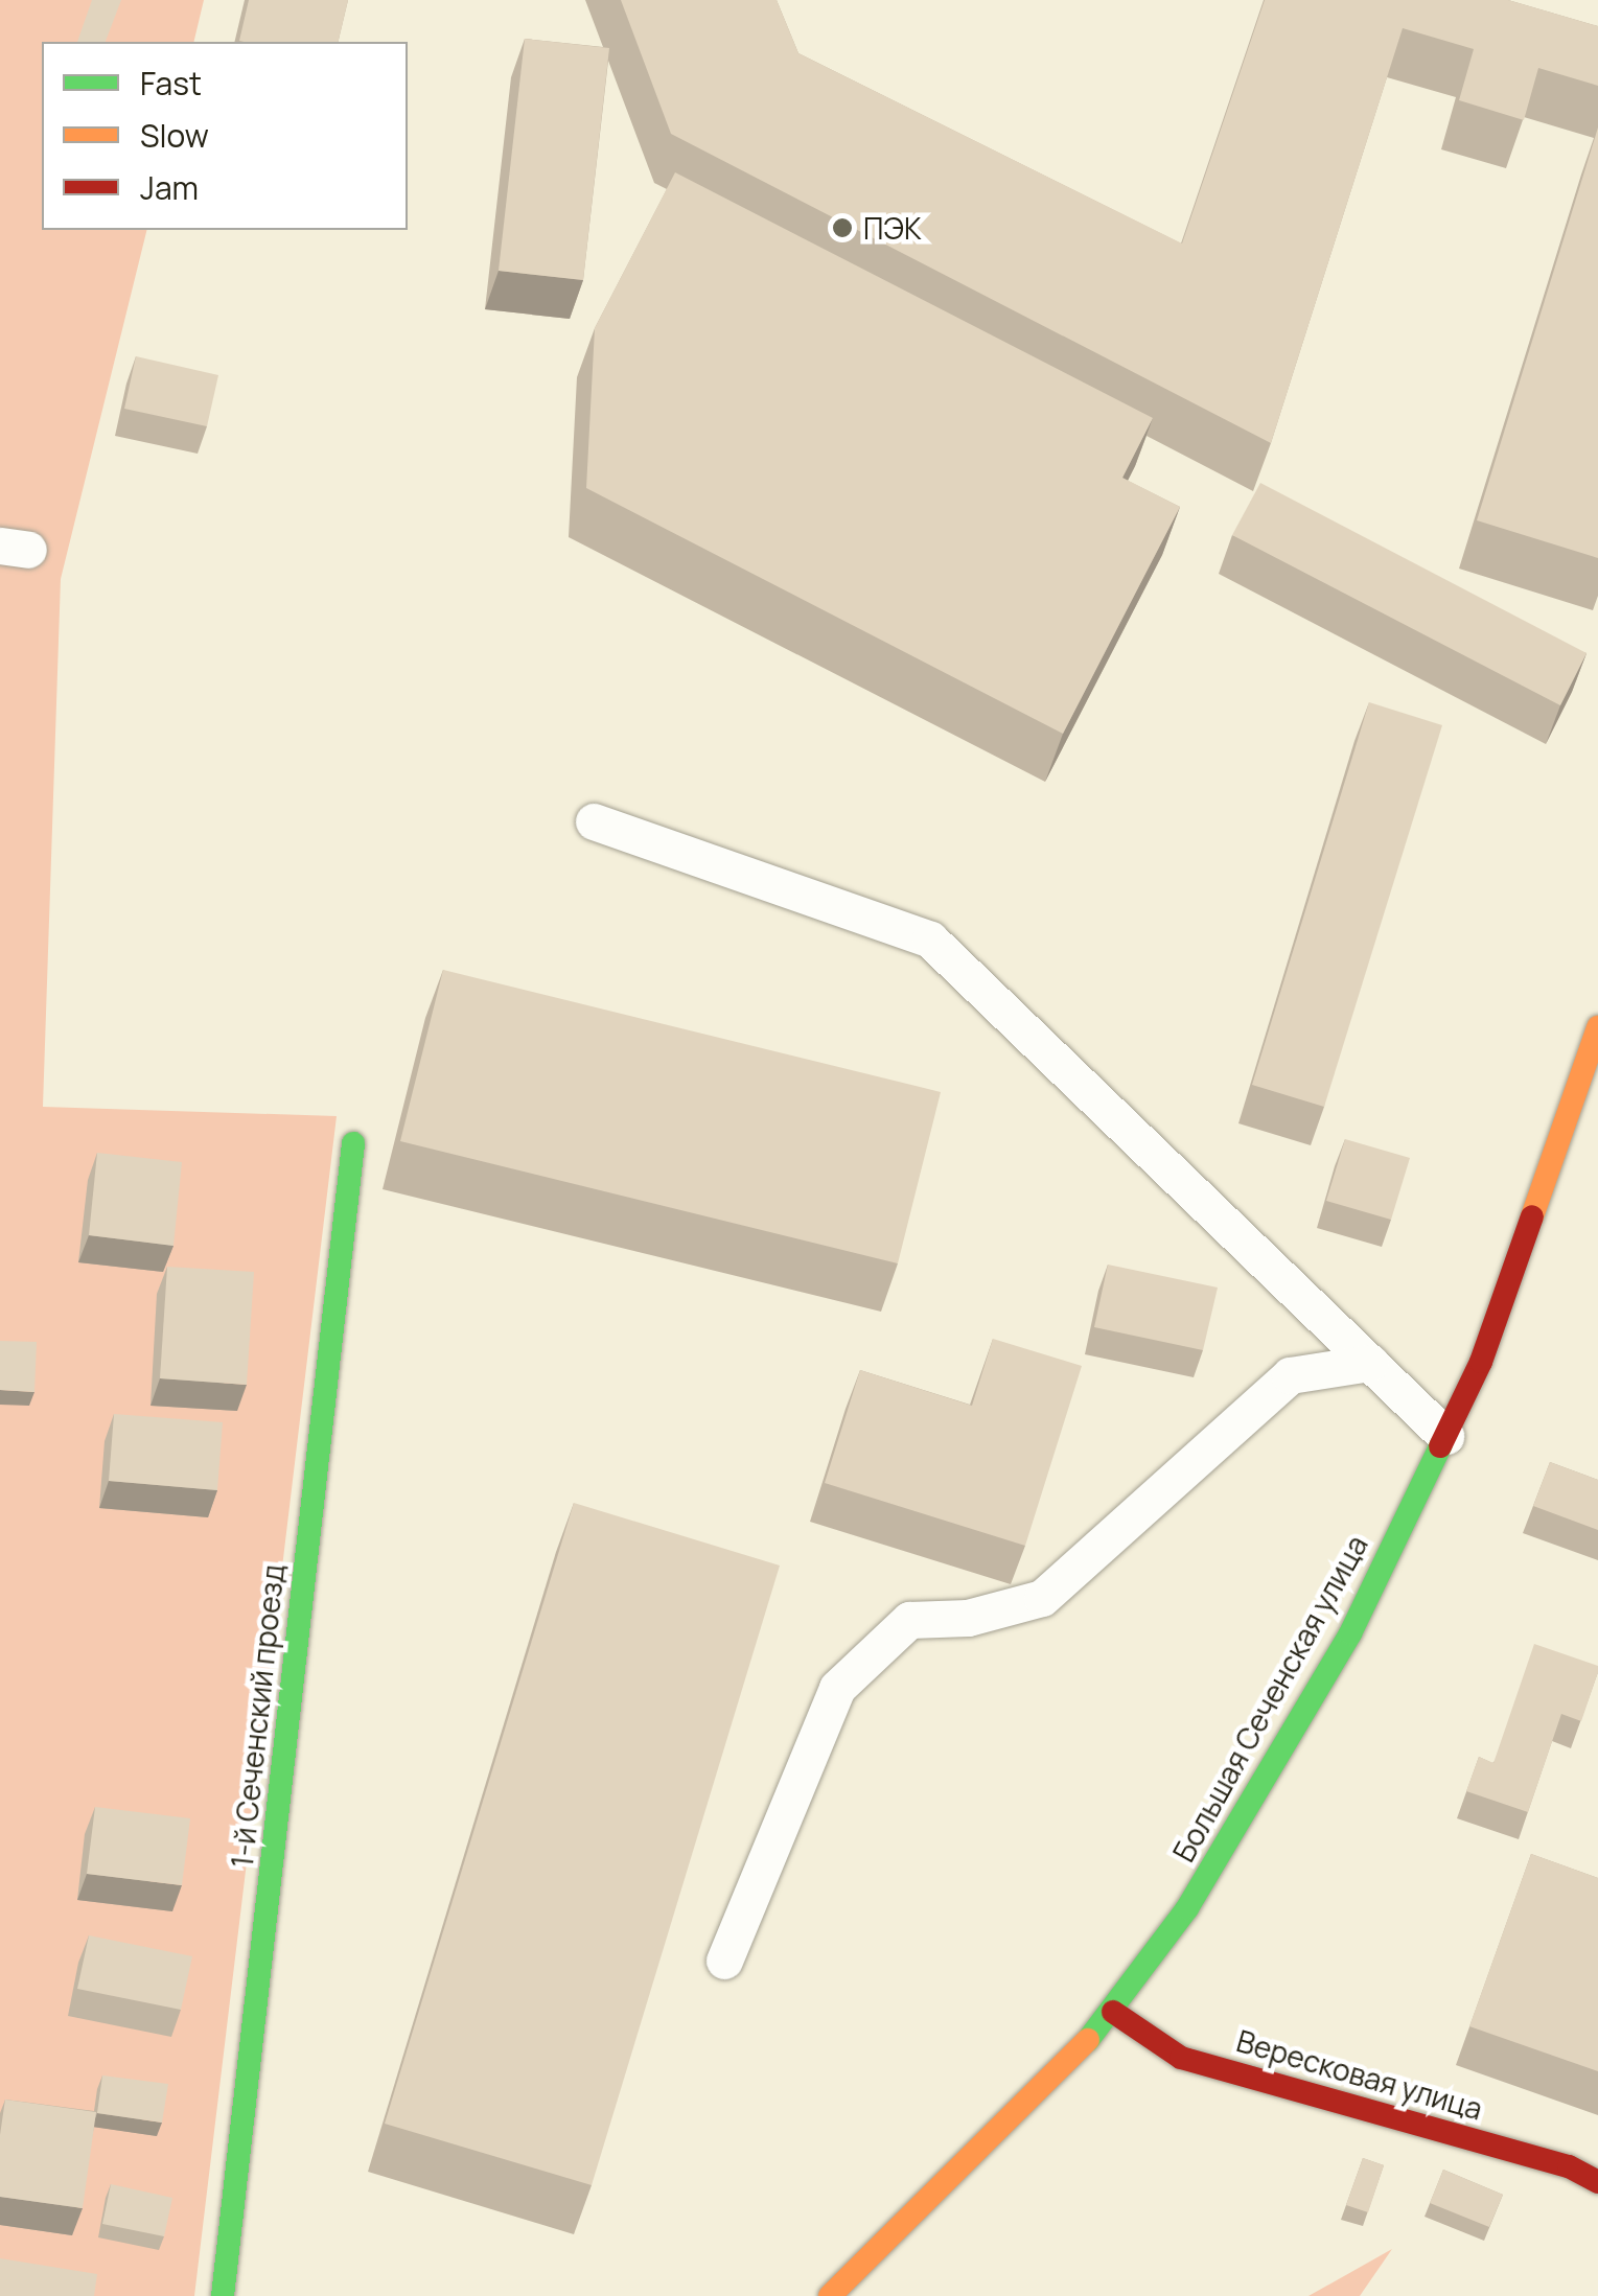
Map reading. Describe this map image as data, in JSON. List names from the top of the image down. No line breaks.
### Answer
{"streets":{"street":["Большая Сеченская улица","1-й Сеченский проезд","Вересковая улица"]},"crossings":[["Большая Сеченская улица","Вересковая улица"]],"places":["ПЭК"],"legend":["Fast","Slow","Jam"]}
